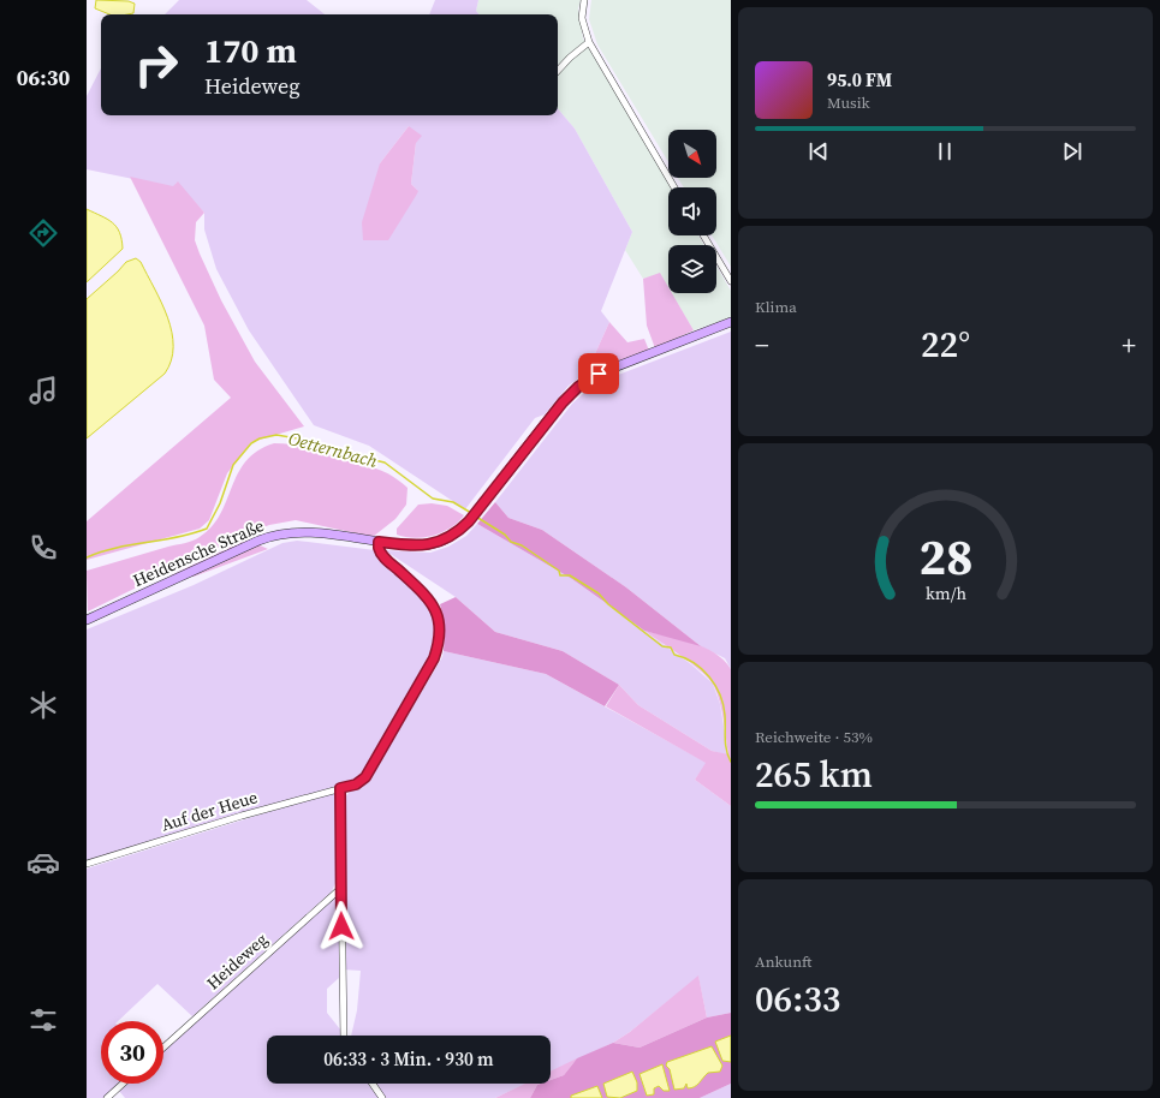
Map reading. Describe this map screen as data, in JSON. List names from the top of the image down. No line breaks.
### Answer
{"streets":{"main road":["Heidensche Straße"],"street":["Auf der Heue","Heideweg"]},"water":["Oetternbach"],"north":"bottom right","page":{"tabs":"06:30","turn":["170 m","Heideweg"],"song":["95.0 FM","Musik"],"tile":["Klima",["Reichweite · 53%","265 km"],["Ankunft","06:33"]],"heat":["−","22°","+"],"limit":"30","trip":"06:33 · 3 Min. · 930 m","gauge":["28","km/h"]}}
